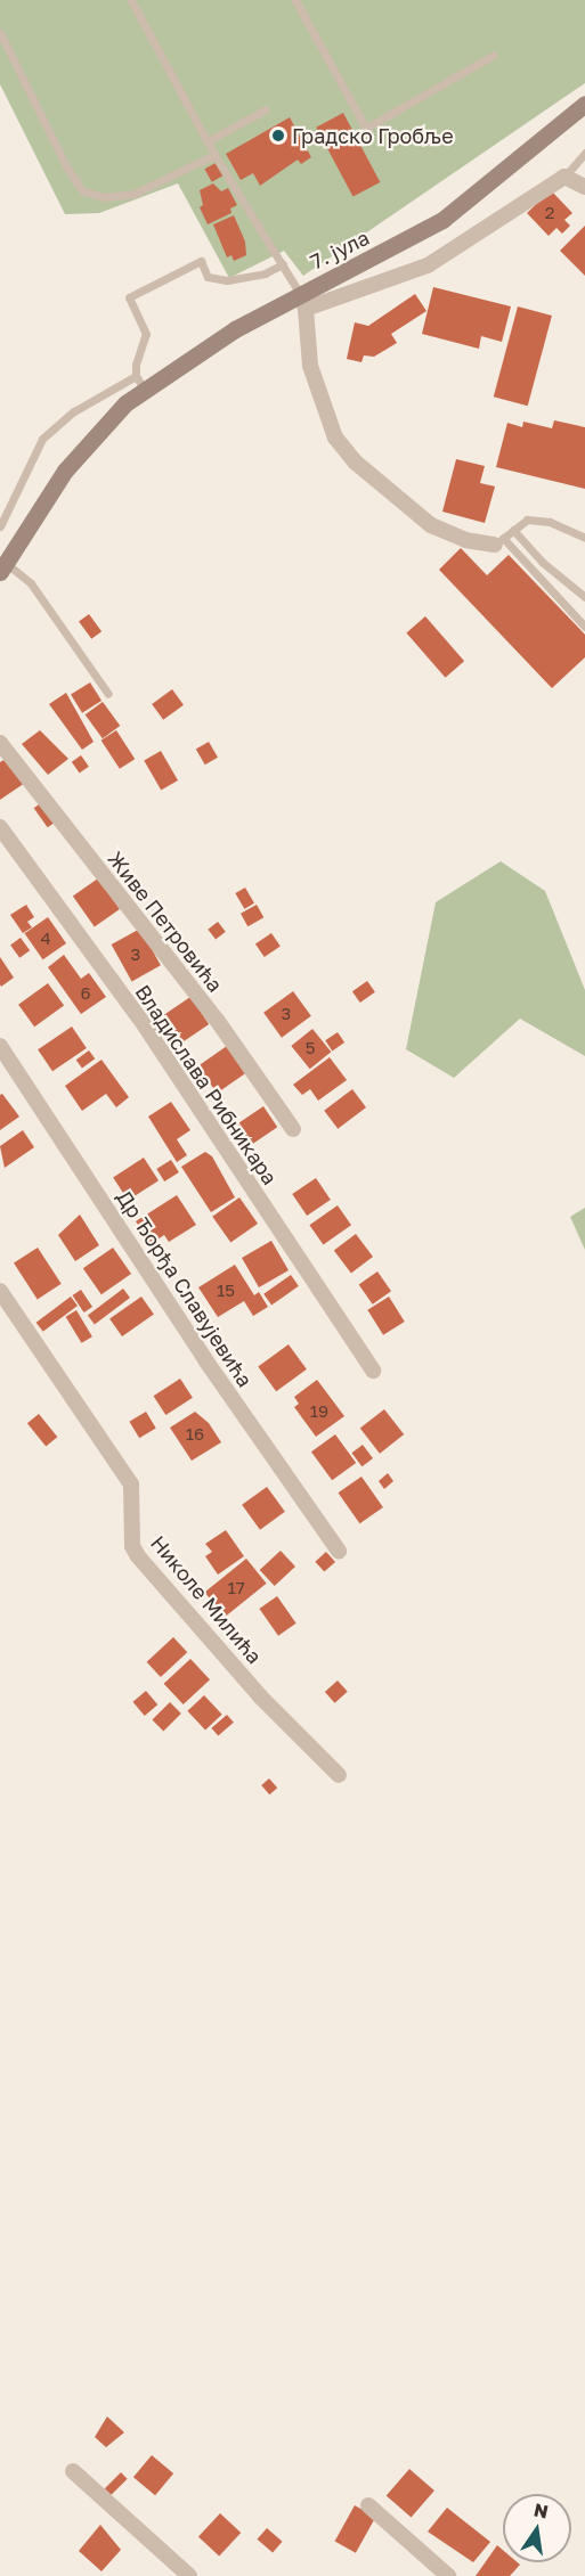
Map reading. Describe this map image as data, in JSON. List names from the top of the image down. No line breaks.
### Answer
{"streets":{"main road":["7. јула"],"street":["Живе Петровића","Владислава Рибникара","Др Ђорђа Славујевића","Николе Милића"]},"places":["Градско Гробље"],"house_numbers":["2","4","3","6","3","5","15","19","16","17"],"north":"top"}
